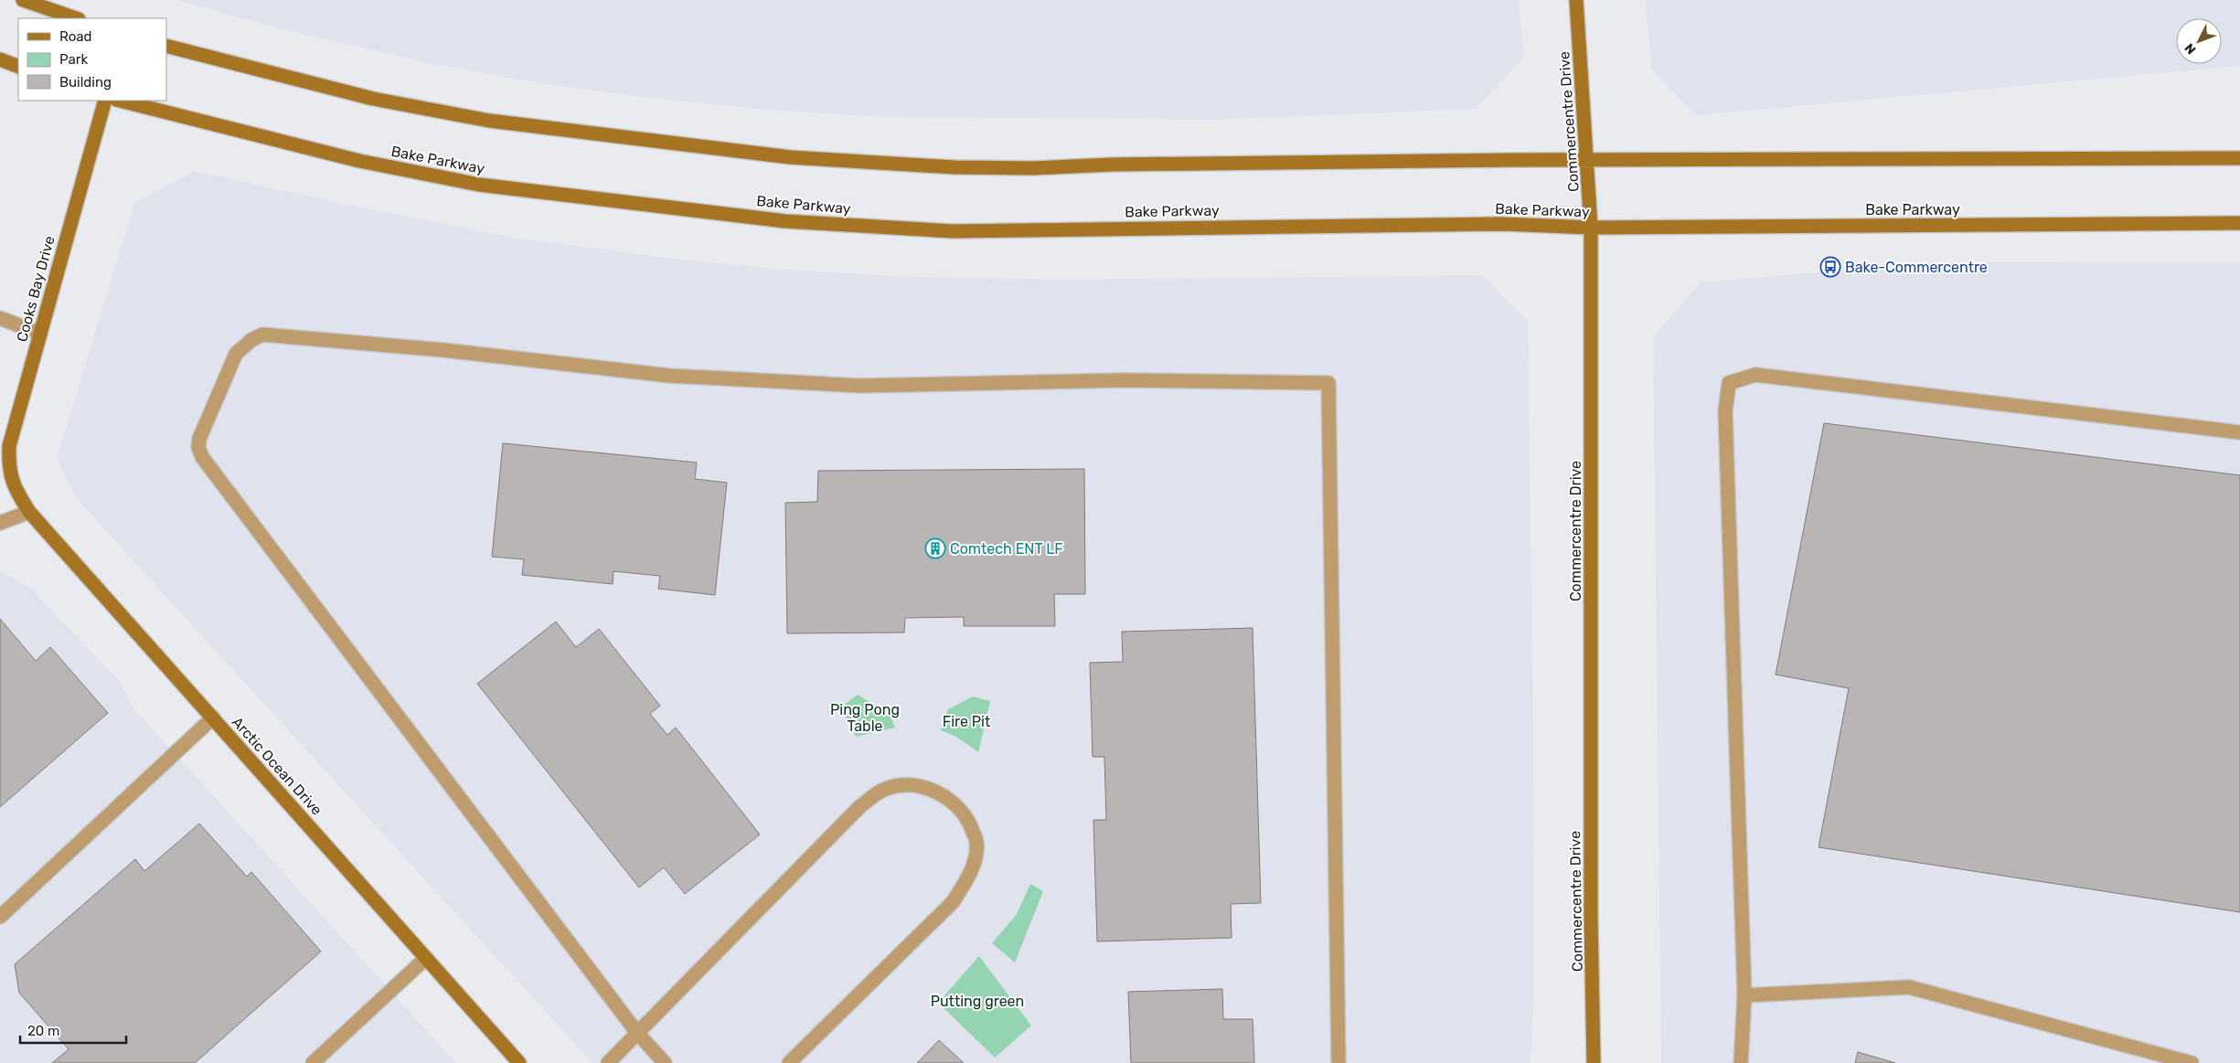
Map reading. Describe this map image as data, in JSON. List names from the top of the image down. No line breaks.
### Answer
{"streets":{"main road":["Commercentre Drive","Bake Parkway","Cooks Bay Drive","Arctic Ocean Drive"]},"crossings":[["Commercentre Drive","Bake Parkway"],["Cooks Bay Drive","Arctic Ocean Drive"]],"parks":["Ping Pong Table","Fire Pit","Putting green"],"places":{"bus stop":["Bake-Commercentre"],"building":["Comtech ENT LF"]},"legend":["Road","Park","Building"],"scale_bar":"20 m","north":"bottom left"}
